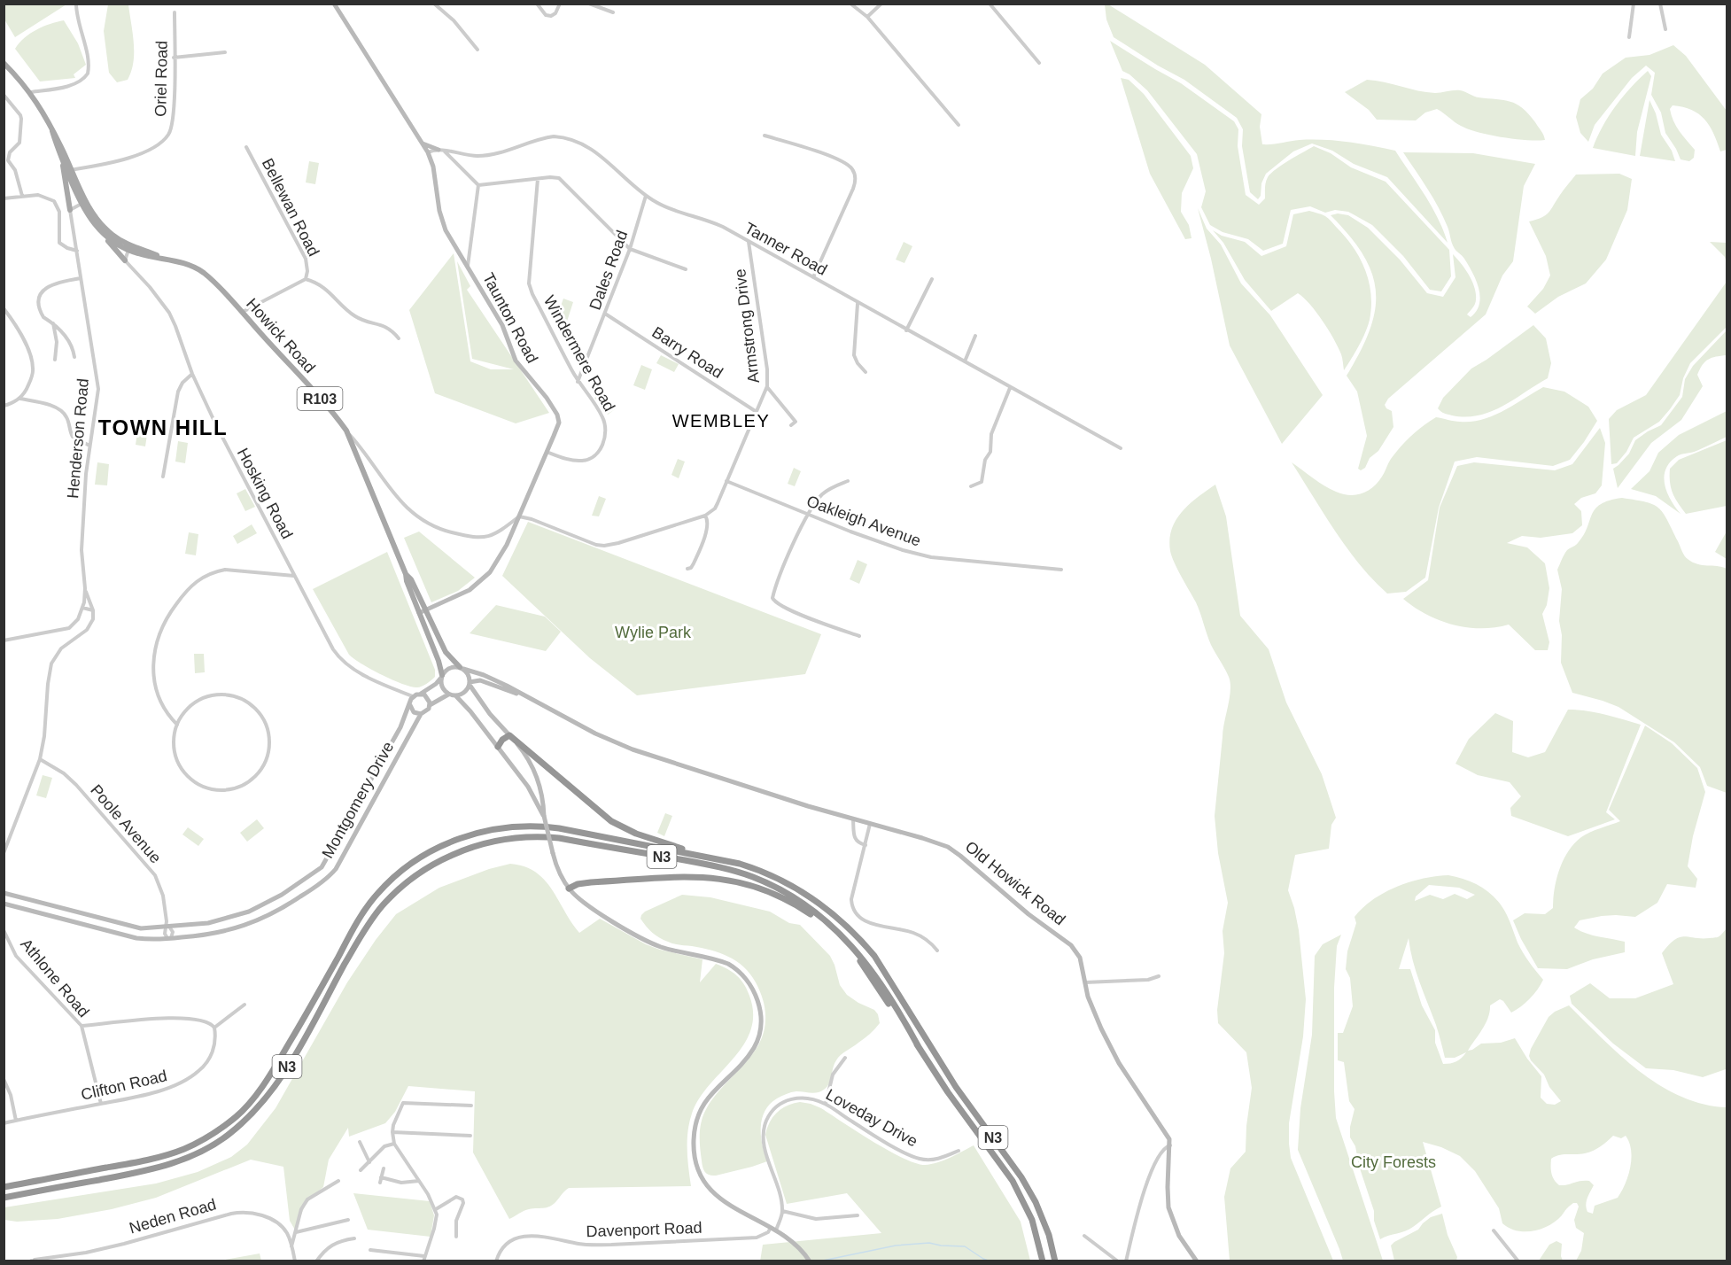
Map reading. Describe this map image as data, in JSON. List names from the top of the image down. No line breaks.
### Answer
{"streets":{"highway":["N3"],"main road":["Howick Road","R103"],"street":["Oriel Road","Bellewan Road","Tanner Road","Dales Road","Taunton Road","Armstrong Drive","Barry Road","Windermere Road","Henderson Road","Hosking Road","Oakleigh Avenue","Montgomery Drive","Poole Avenue","Old Howick Road","Athlone Road","Clifton Road","Loveday Drive","Neden Road","Davenport Road"]},"crossings":[["Oriel Road","Howick Road"],["Bellewan Road","Howick Road"],["Tanner Road","Dales Road"],["Tanner Road","Taunton Road"],["Tanner Road","Armstrong Drive"],["Dales Road","Barry Road"],["Dales Road","Windermere Road"],["Taunton Road","Howick Road"],["Taunton Road","Windermere Road"],["Armstrong Drive","Barry Road"],["Armstrong Drive","Oakleigh Avenue"],["Howick Road","R103"],["Howick Road","Old Howick Road"],["R103","Old Howick Road"],["Hosking Road","Montgomery Drive"],["Montgomery Drive","Poole Avenue"],["Athlone Road","Clifton Road"],["Loveday Drive","Davenport Road"]],"districts":["WEMBLEY","TOWN HILL"],"parks":["Wylie Park","City Forests"]}
